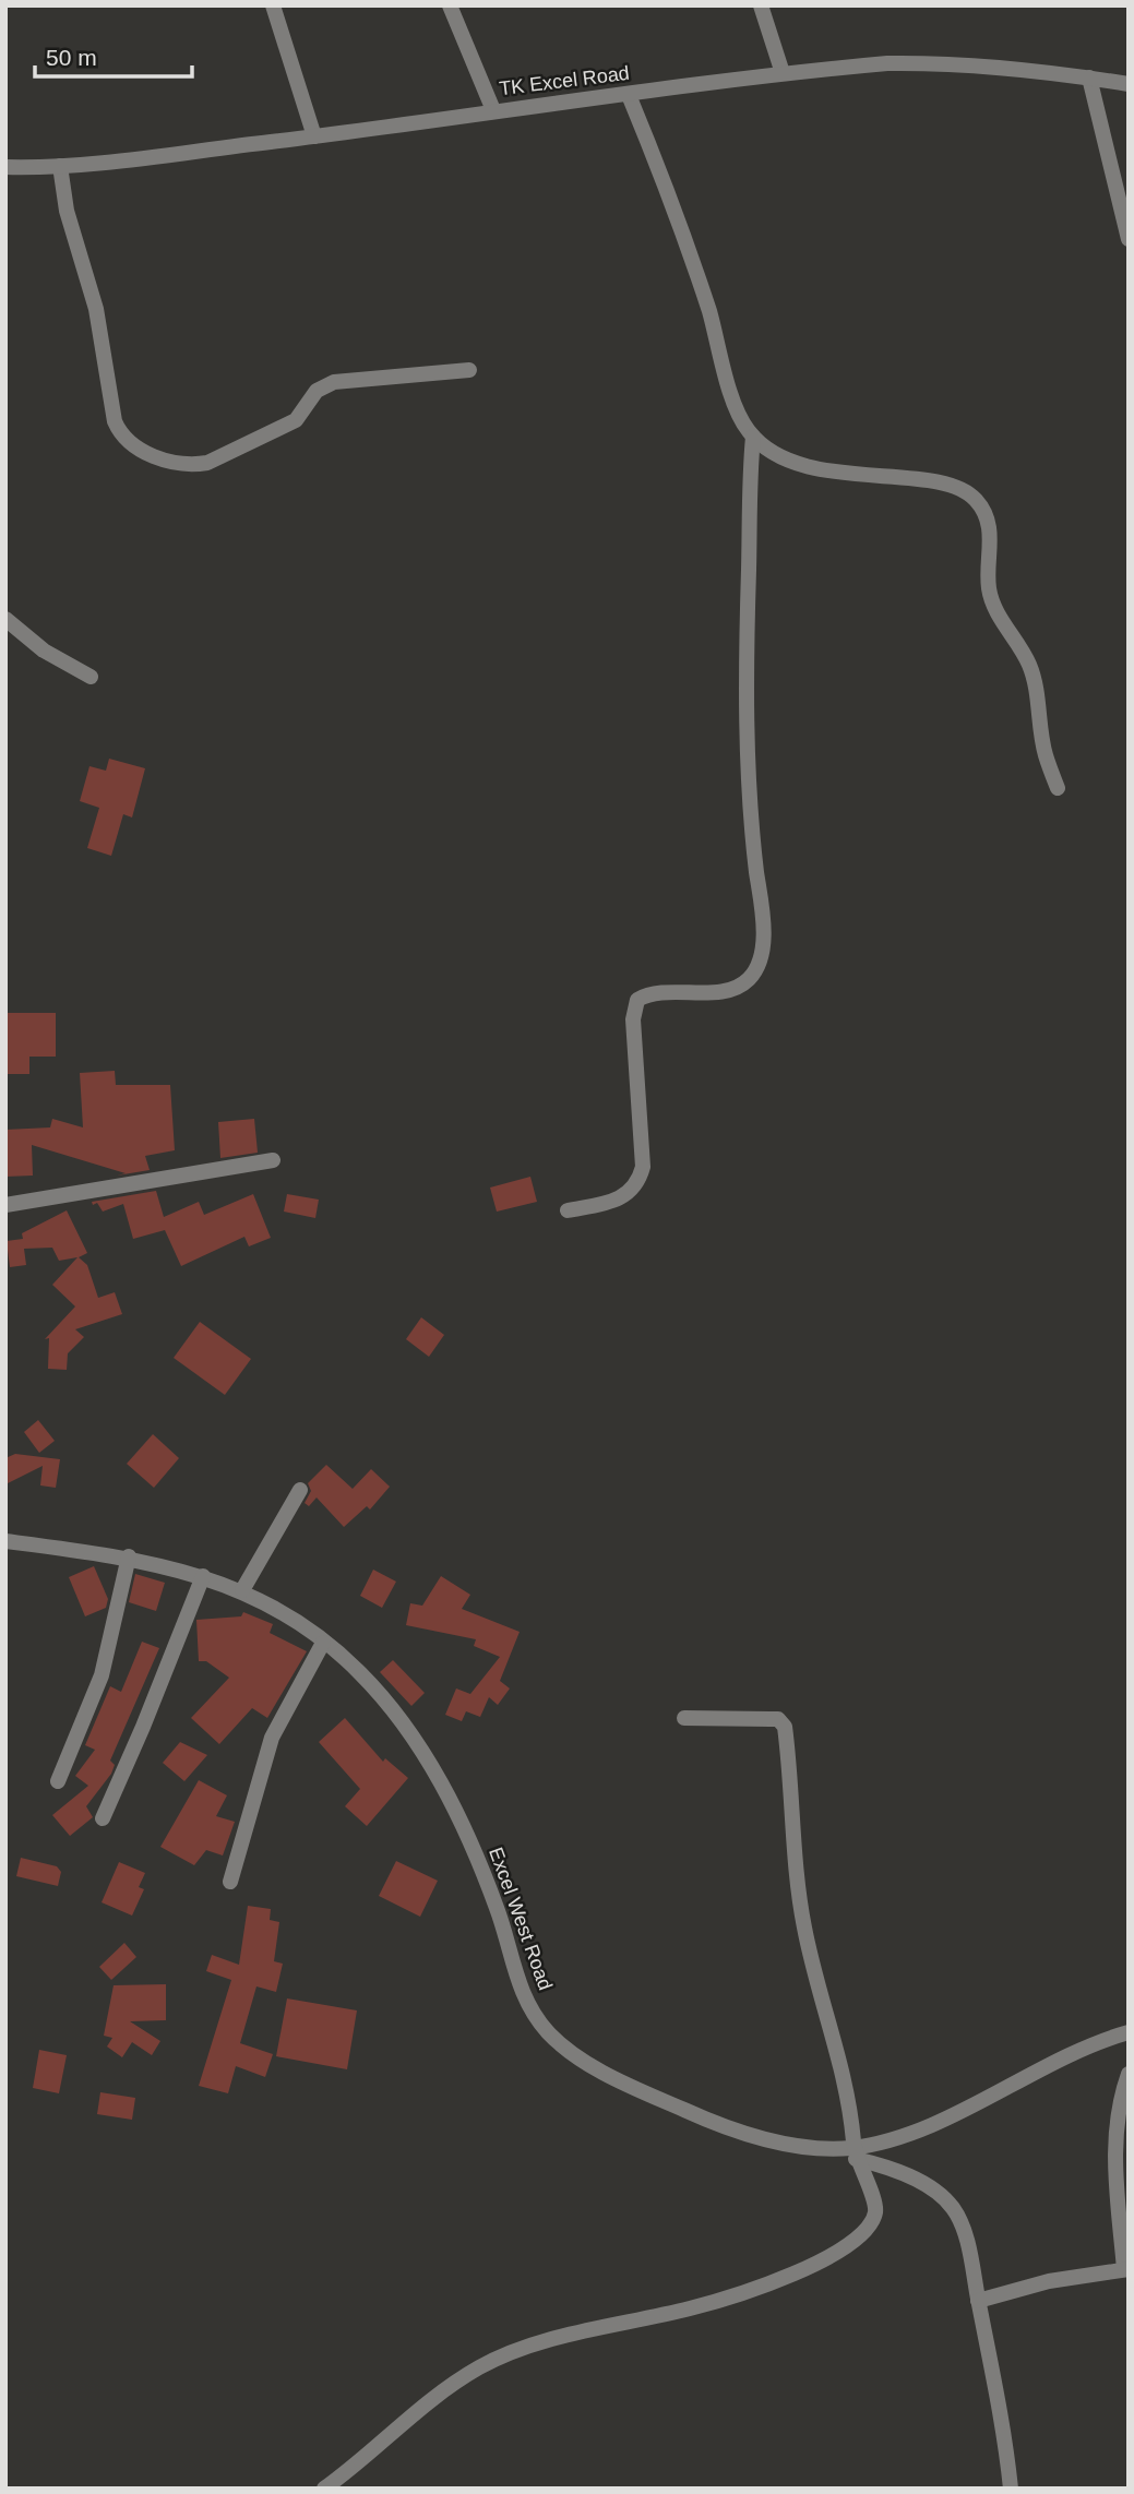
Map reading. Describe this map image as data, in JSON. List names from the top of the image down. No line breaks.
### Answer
{"streets":{"street":["TK Excel Road","Excel West Road"]},"scale_bar":"50 m"}
